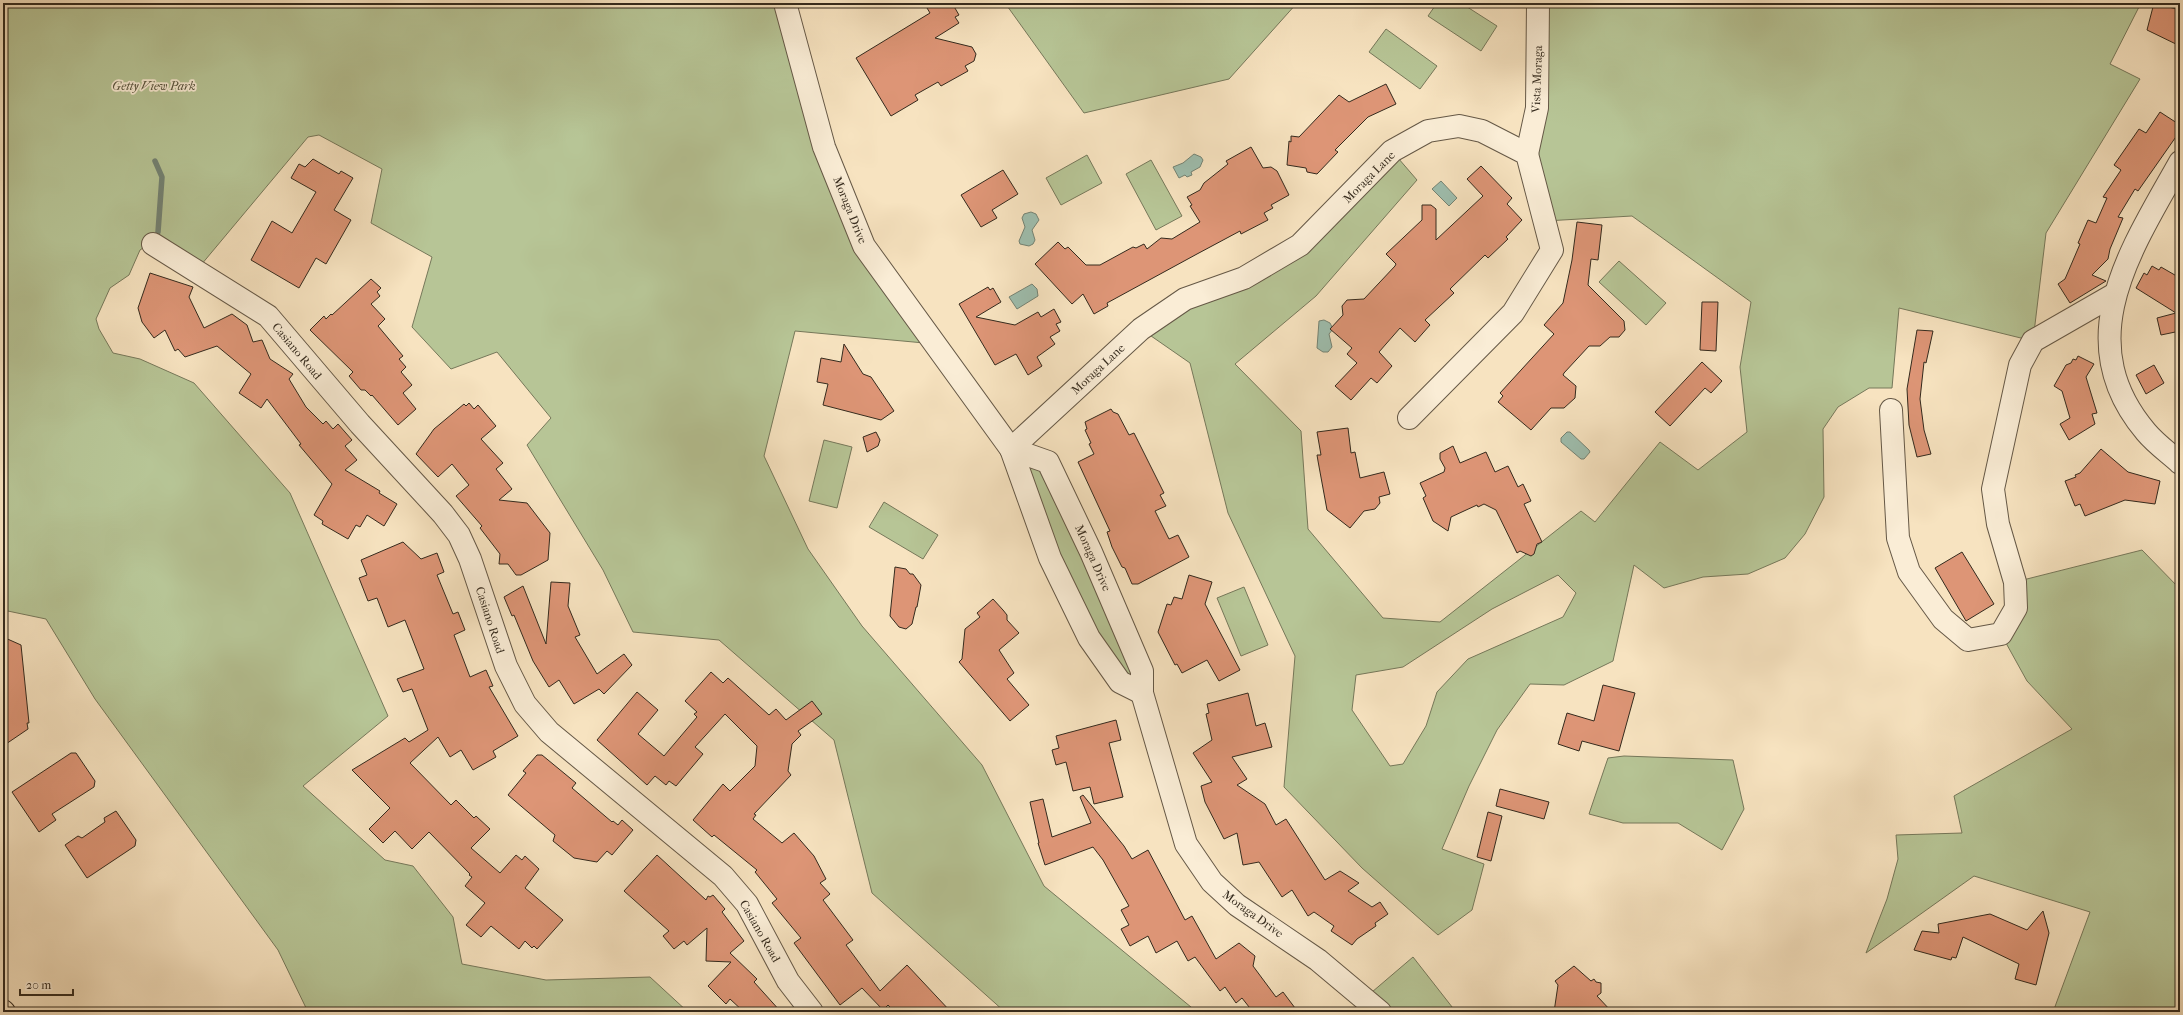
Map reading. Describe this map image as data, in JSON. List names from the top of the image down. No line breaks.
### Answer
{"streets":{"street":["Vista Moraga","Moraga Lane","Moraga Drive","Casiano Road"]},"crossings":[["Vista Moraga","Moraga Lane"],["Moraga Lane","Moraga Drive"]],"parks":["Getty View Park"],"scale_bar":"20 m"}
